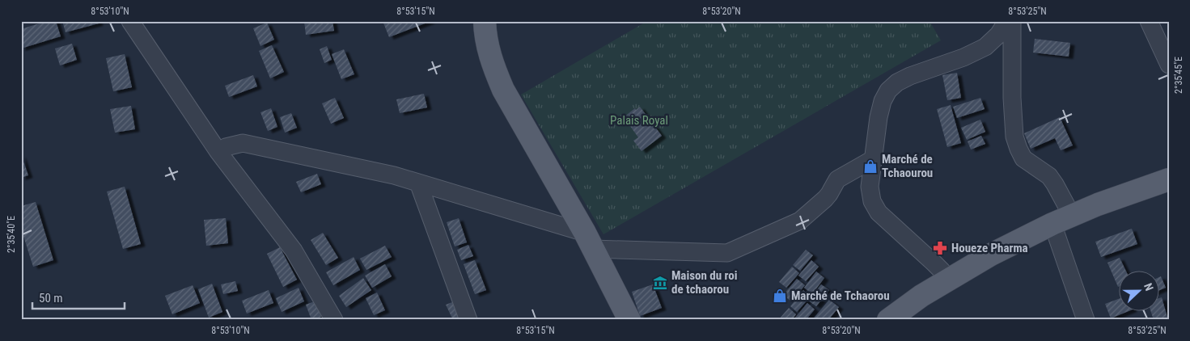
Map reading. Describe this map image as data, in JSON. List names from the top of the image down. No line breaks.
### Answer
{"parks":["Palais Royal"],"places":{"shop":["Marché de Tchaourou","Marché de Tchaorou"],"pharmacy":["Houeze Pharma"],"museum":["Maison du roi de tchaorou"]},"scale_bar":"50 m","north":"right","coordinates":["8°53'10\"N","8°53'15\"N","8°53'20\"N","8°53'25\"N","2°35'45\"E","2°35'40\"E"]}
